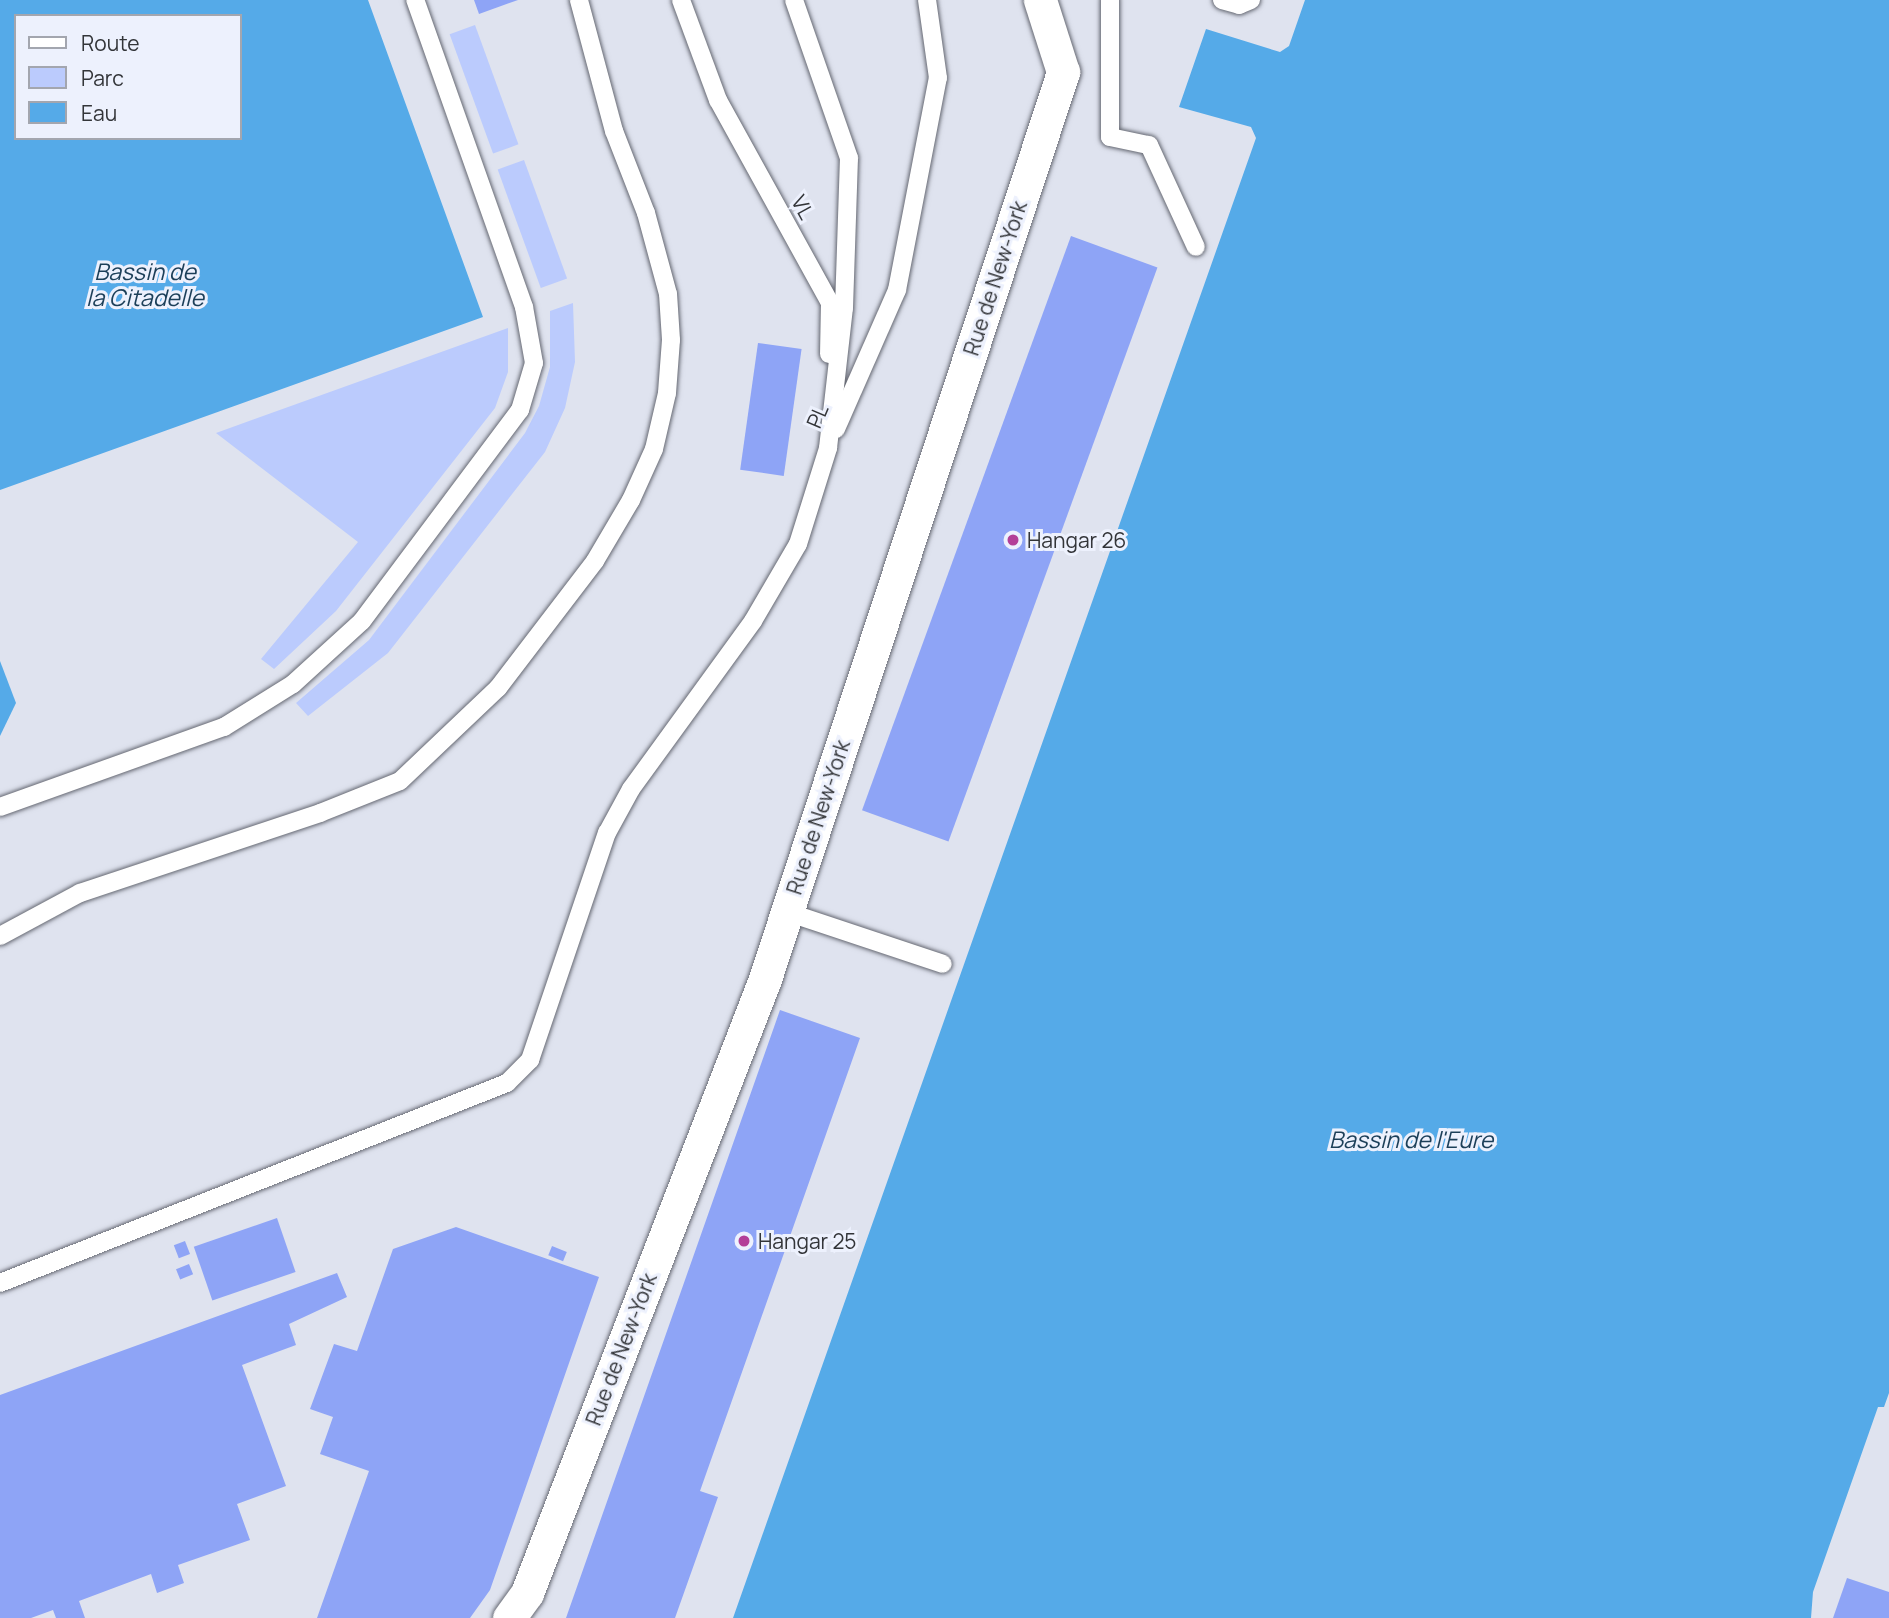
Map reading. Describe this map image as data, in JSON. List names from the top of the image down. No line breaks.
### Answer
{"streets":{"street":["Rue de New-York"],"lane":["VL","PL"]},"crossings":[["VL","PL"]],"water":["Bassin de la Citadelle","Bassin de l'Eure"],"places":["Hangar 26","Hangar 25"],"legend":["Route","Parc","Eau"]}
